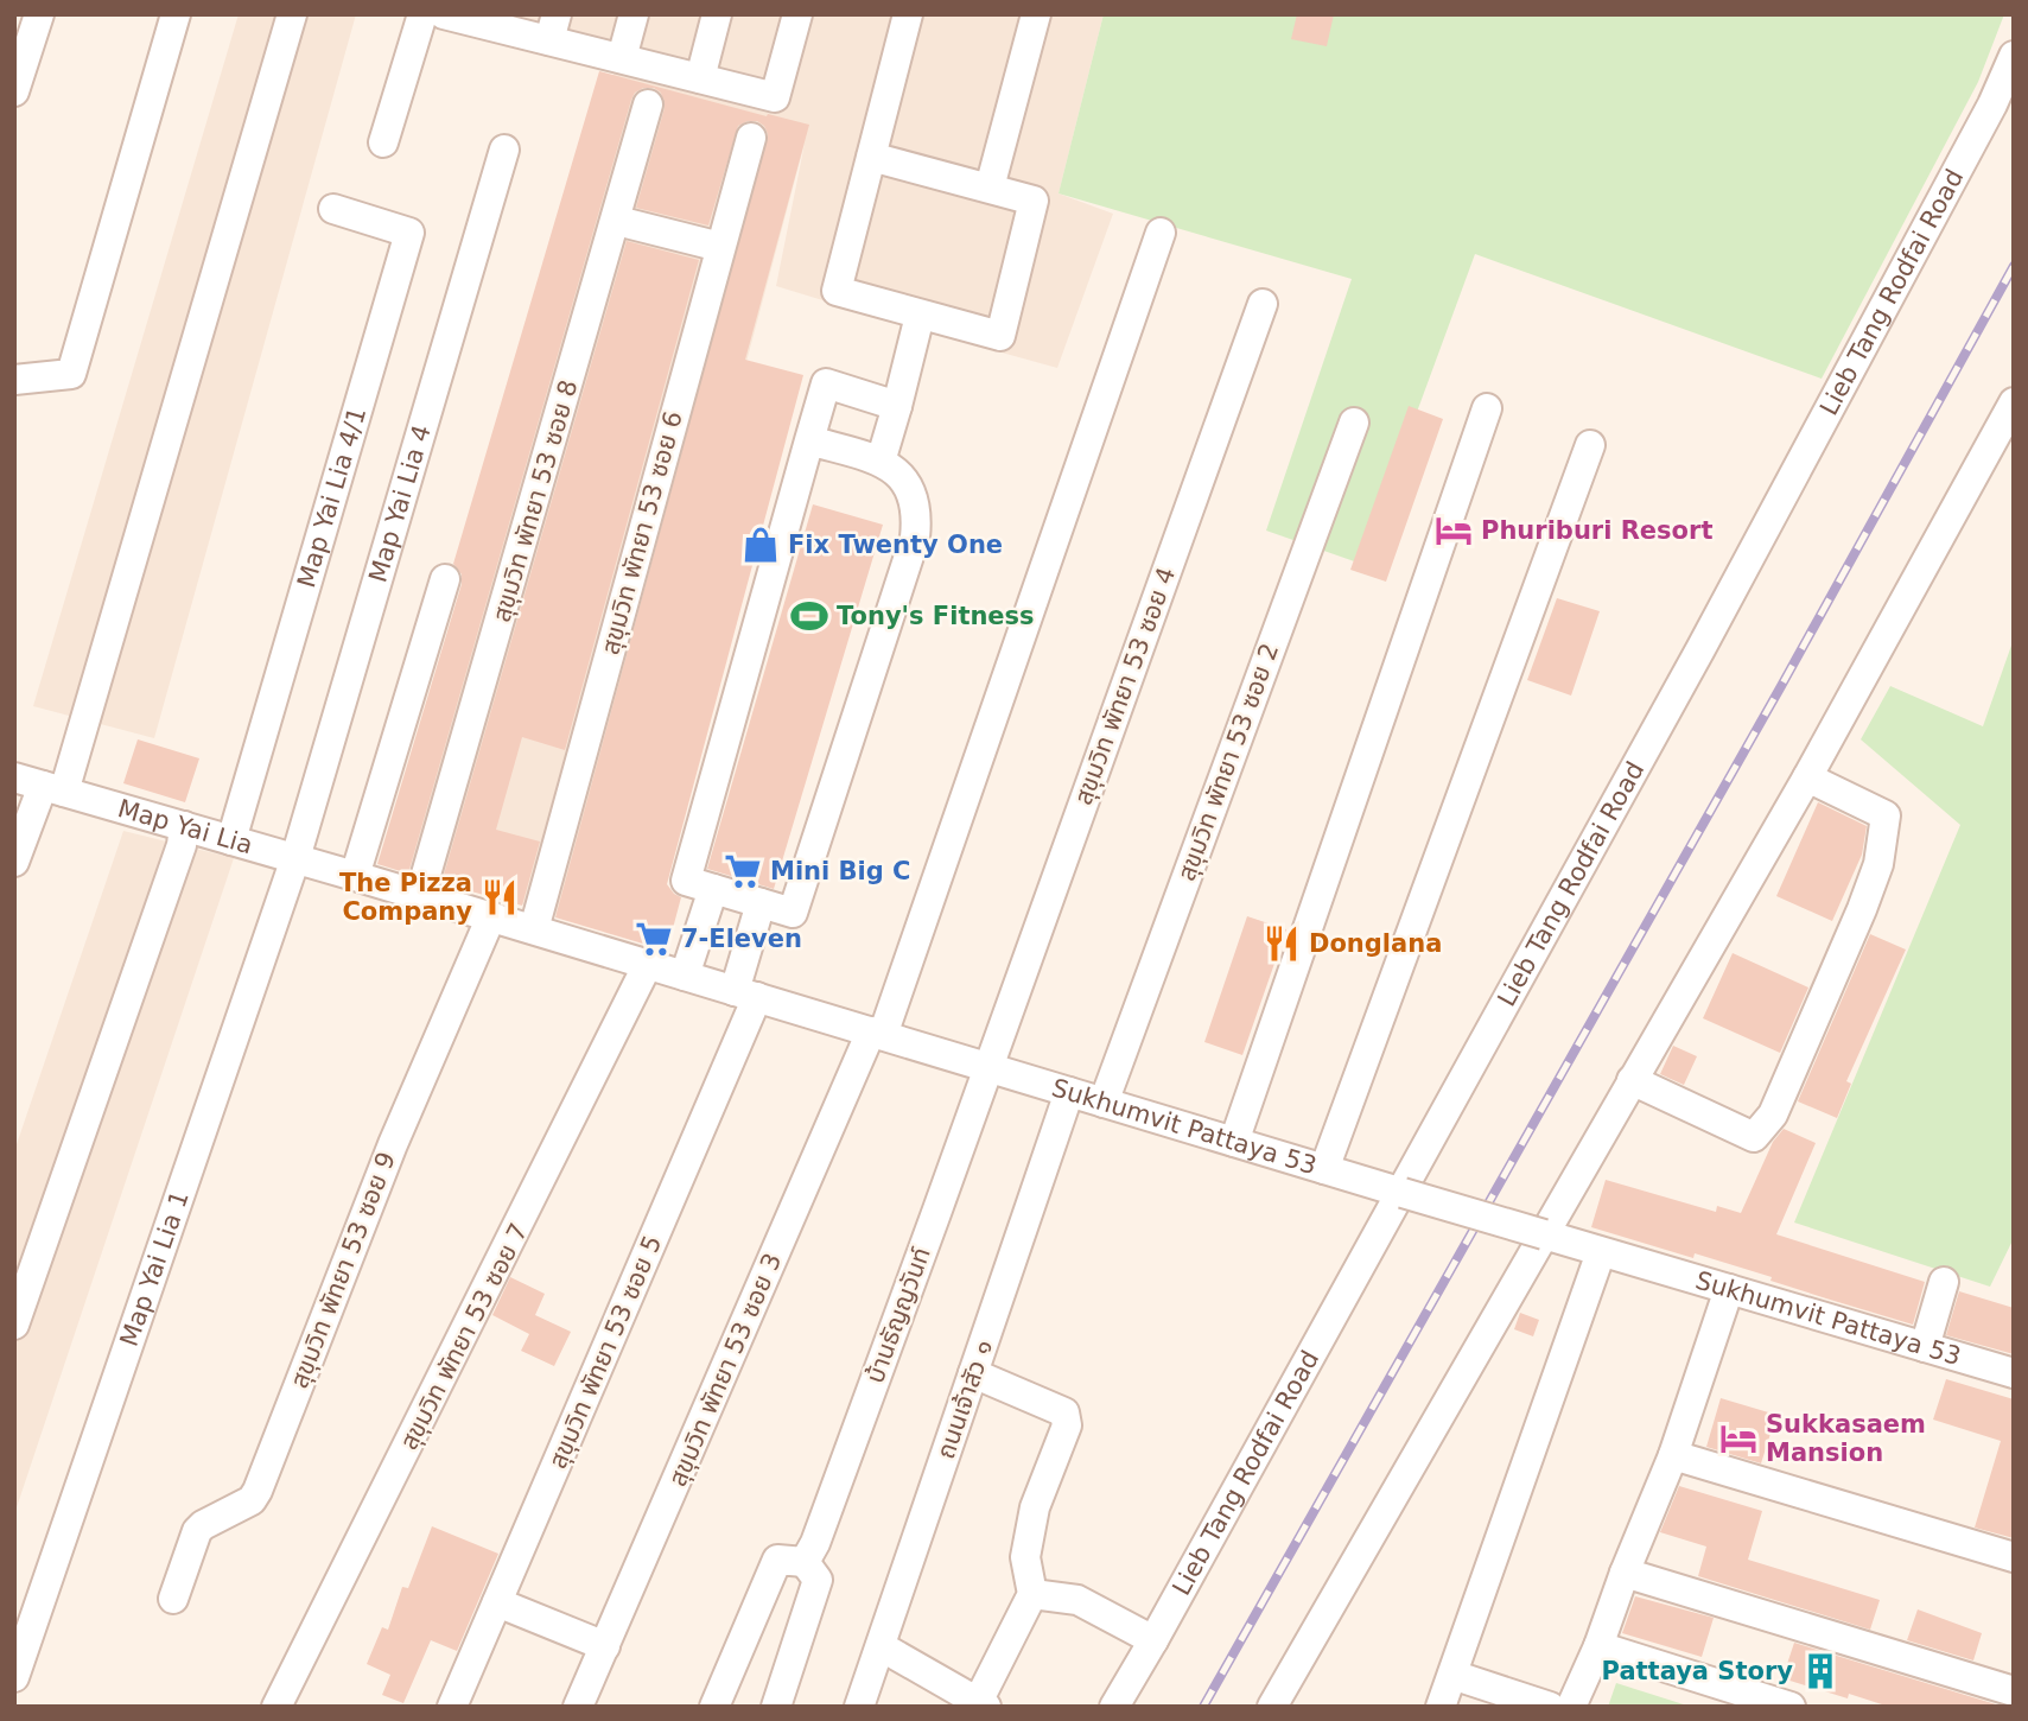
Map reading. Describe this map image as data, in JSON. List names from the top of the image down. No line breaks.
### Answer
{"streets":{"street":["Lieb Tang Rodfai Road","Map Yai Lia 4/1","สุขุมวิท พัทยา 53 ซอย 8","Map Yai Lia 4","สุขุมวิท พัทยา 53 ซอย 6","สุขุมวิท พัทยา 53 ซอย 4","สุขุมวิท พัทยา 53 ซอย 2","Map Yai Lia","Sukhumvit Pattaya 53","Map Yai Lia 1","สุขุมวิท พัทยา 53 ซอย 9","บ้านธัญญวันท์","สุขุมวิท พัทยา 53 ซอย 7","สุขุมวิท พัทยา 53 ซอย 5","สุขุมวิท พัทยา 53 ซอย 3","ถนนเจ้าสัว ๑"]},"crossings":[["Lieb Tang Rodfai Road","Sukhumvit Pattaya 53"],["Map Yai Lia 4/1","Map Yai Lia"],["สุขุมวิท พัทยา 53 ซอย 8","Sukhumvit Pattaya 53"],["Map Yai Lia 4","Map Yai Lia"],["Map Yai Lia 4","Map Yai Lia 1"],["สุขุมวิท พัทยา 53 ซอย 6","Sukhumvit Pattaya 53"],["สุขุมวิท พัทยา 53 ซอย 4","Sukhumvit Pattaya 53"],["สุขุมวิท พัทยา 53 ซอย 4","บ้านธัญญวันท์"],["สุขุมวิท พัทยา 53 ซอย 2","Sukhumvit Pattaya 53"],["Map Yai Lia","Sukhumvit Pattaya 53"],["Map Yai Lia","Map Yai Lia 1"],["Sukhumvit Pattaya 53","สุขุมวิท พัทยา 53 ซอย 9"],["Sukhumvit Pattaya 53","บ้านธัญญวันท์"],["Sukhumvit Pattaya 53","สุขุมวิท พัทยา 53 ซอย 7"],["Sukhumvit Pattaya 53","สุขุมวิท พัทยา 53 ซอย 5"],["Sukhumvit Pattaya 53","สุขุมวิท พัทยา 53 ซอย 3"],["Sukhumvit Pattaya 53","ถนนเจ้าสัว ๑"]],"places":{"hotel":["Phuriburi Resort","Sukkasaem Mansion"],"shop":["Fix Twenty One"],"sports":["Tony's Fitness"],"supermarket":["Mini Big C","7-Eleven"],"restaurant":["The Pizza Company","Donglana"],"building":["Pattaya Story"]}}
